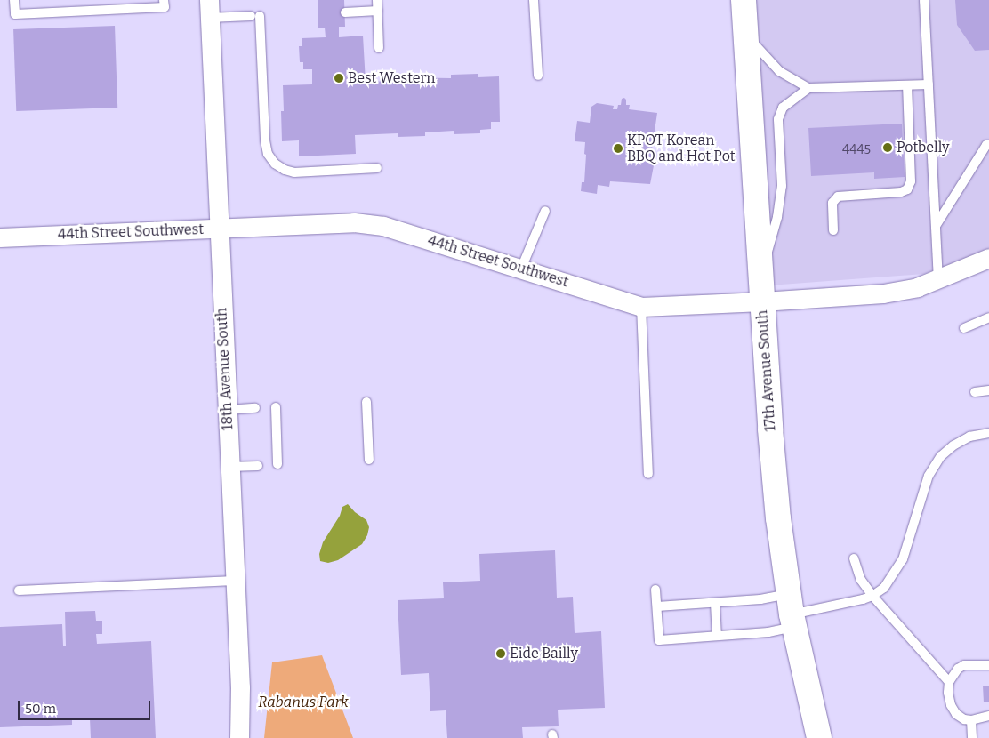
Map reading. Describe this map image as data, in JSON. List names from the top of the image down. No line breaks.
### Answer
{"streets":{"main road":["17th Avenue South"],"street":["44th Street Southwest","18th Avenue South"]},"crossings":[["44th Street Southwest","18th Avenue South"],["44th Street Southwest","17th Avenue South"]],"parks":["Rabanus Park"],"places":["Best Western","Potbelly","KPOT Korean BBQ and Hot Pot","Eide Bailly"],"house_numbers":["4445"],"scale_bar":"50 m"}
